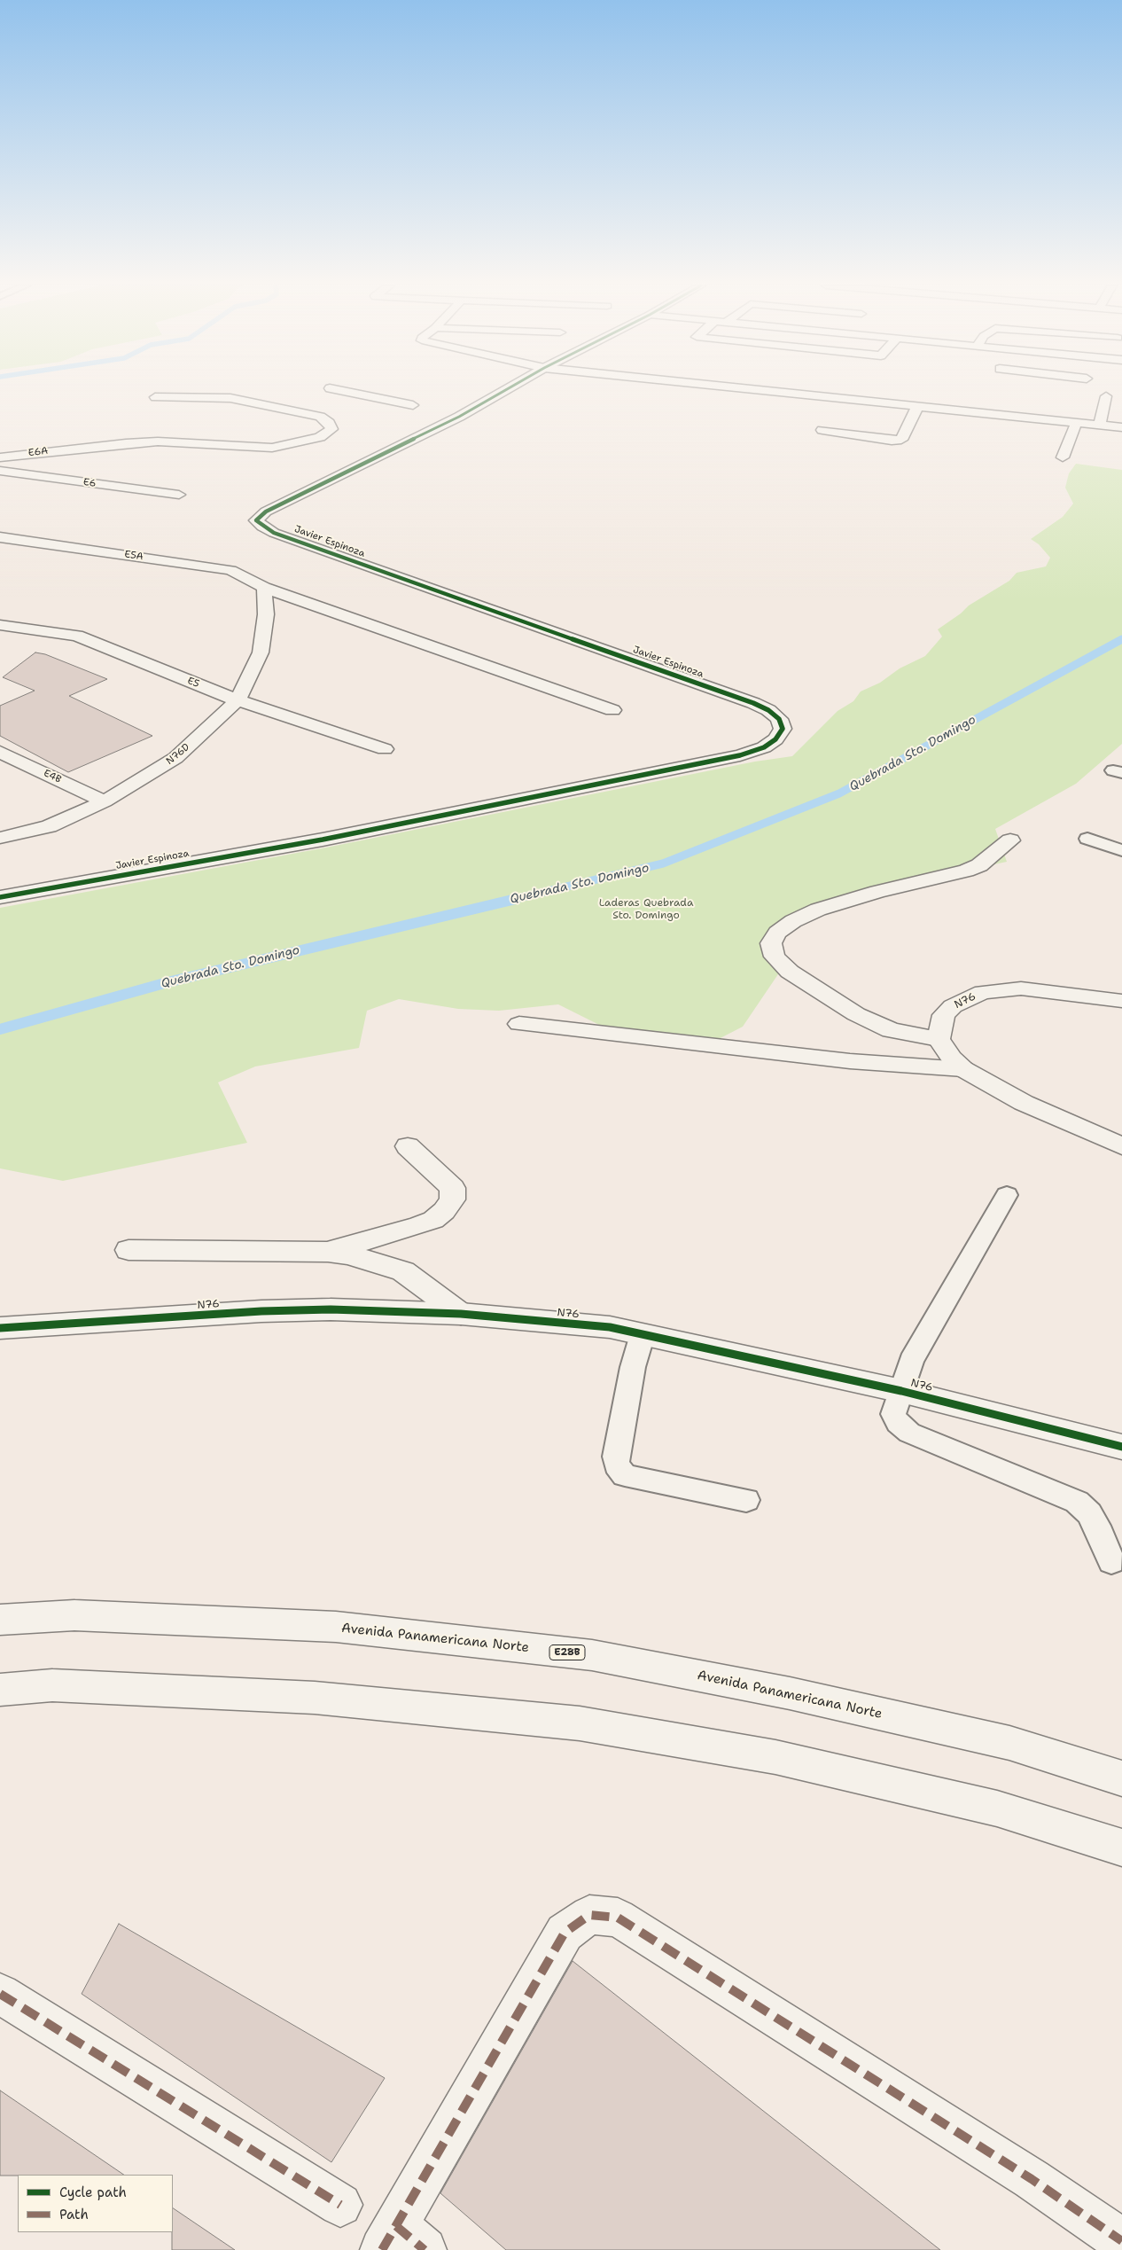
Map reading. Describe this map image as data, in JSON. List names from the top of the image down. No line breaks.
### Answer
{"streets":{"street":["E6A","E6","Javier Espinoza","E5A","E5","N76D","E4B","N76","Avenida Panamericana Norte","E28B"]},"crossings":[["E5A","N76D"],["E5","N76D"],["N76D","E4B"]],"water":["Quebrada Sto. Domingo"],"parks":["Laderas Quebrada Sto. Domingo"],"legend":["Cycle path","Path"]}
